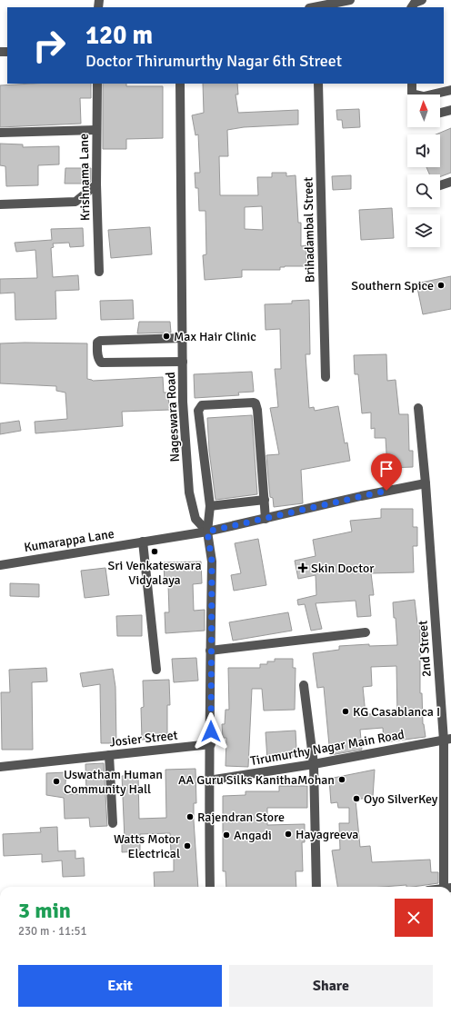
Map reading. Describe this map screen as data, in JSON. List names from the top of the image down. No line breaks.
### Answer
{"streets":{"street":["Krishnama Lane","Brihadambal Street","Nageswara Road","Kumarappa Lane","2nd Street","Josier Street","Tirumurthy Nagar Main Road"]},"crossings":[["Nageswara Road","Kumarappa Lane"],["Kumarappa Lane","2nd Street"],["2nd Street","Tirumurthy Nagar Main Road"]],"places":{"other":["Southern Spice","Max Hair Clinic","Sri Venkateswara Vidyalaya","KG Casablanca I","AA Guru Silks KanithaMohan","Uswatham Human Community Hall","Oyo SilverKey","Rajendran Store","Hayagreeva","Angadi","Watts Motor Electrical"],"health":["Skin Doctor"]},"north":"top","page":{"turn":["120 m","Doctor Thirumurthy Nagar 6th Street"],"heading":["3 min","230 m · 11:51"],"buttons":["Exit","Share"]}}
